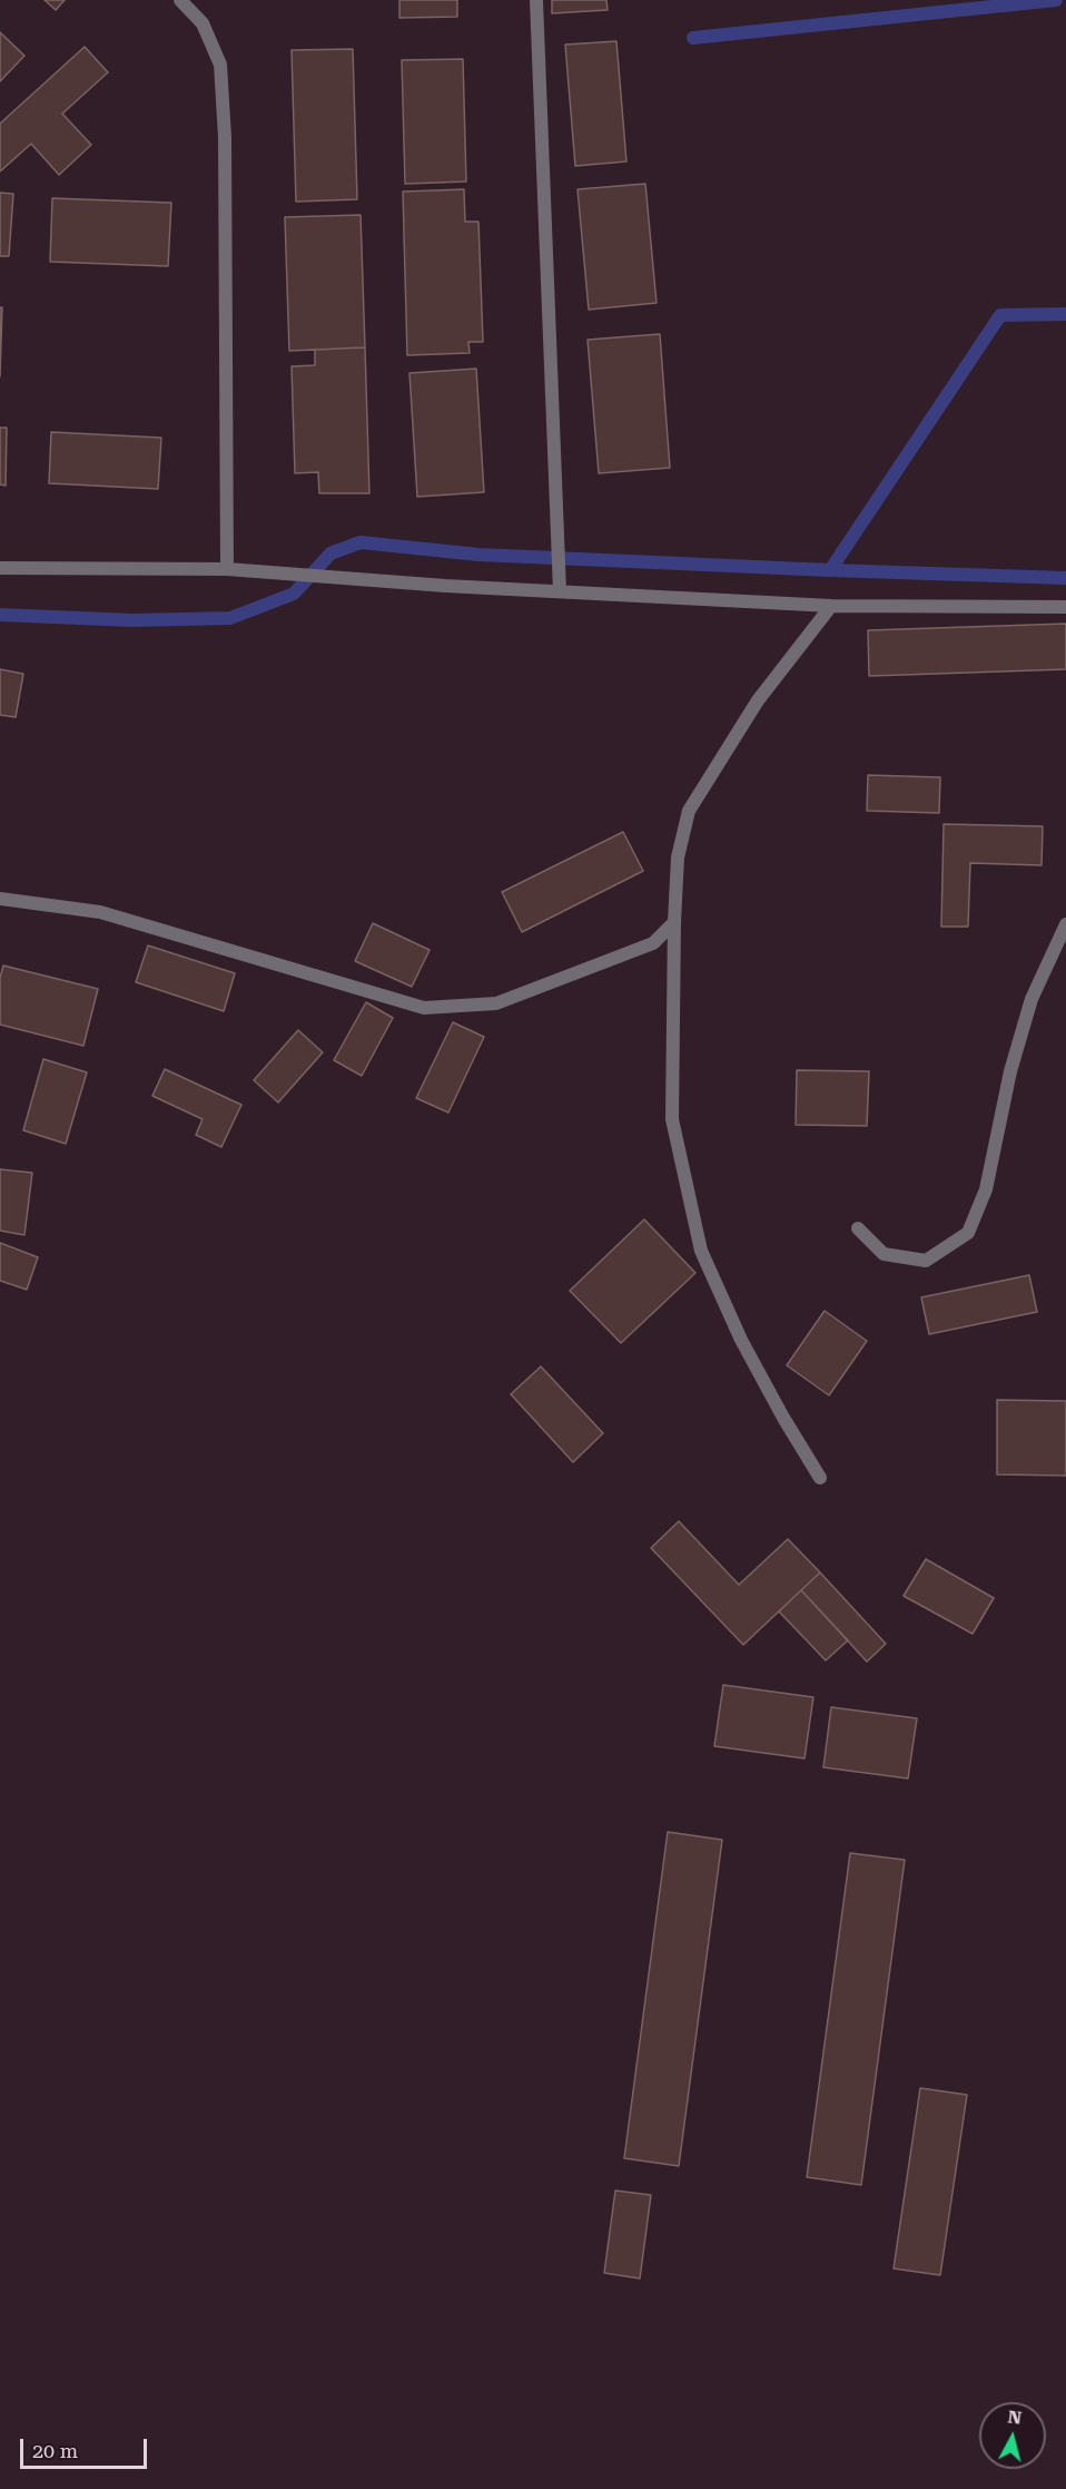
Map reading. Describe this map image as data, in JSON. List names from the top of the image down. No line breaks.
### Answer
{"scale_bar":"20 m","north":"top"}
